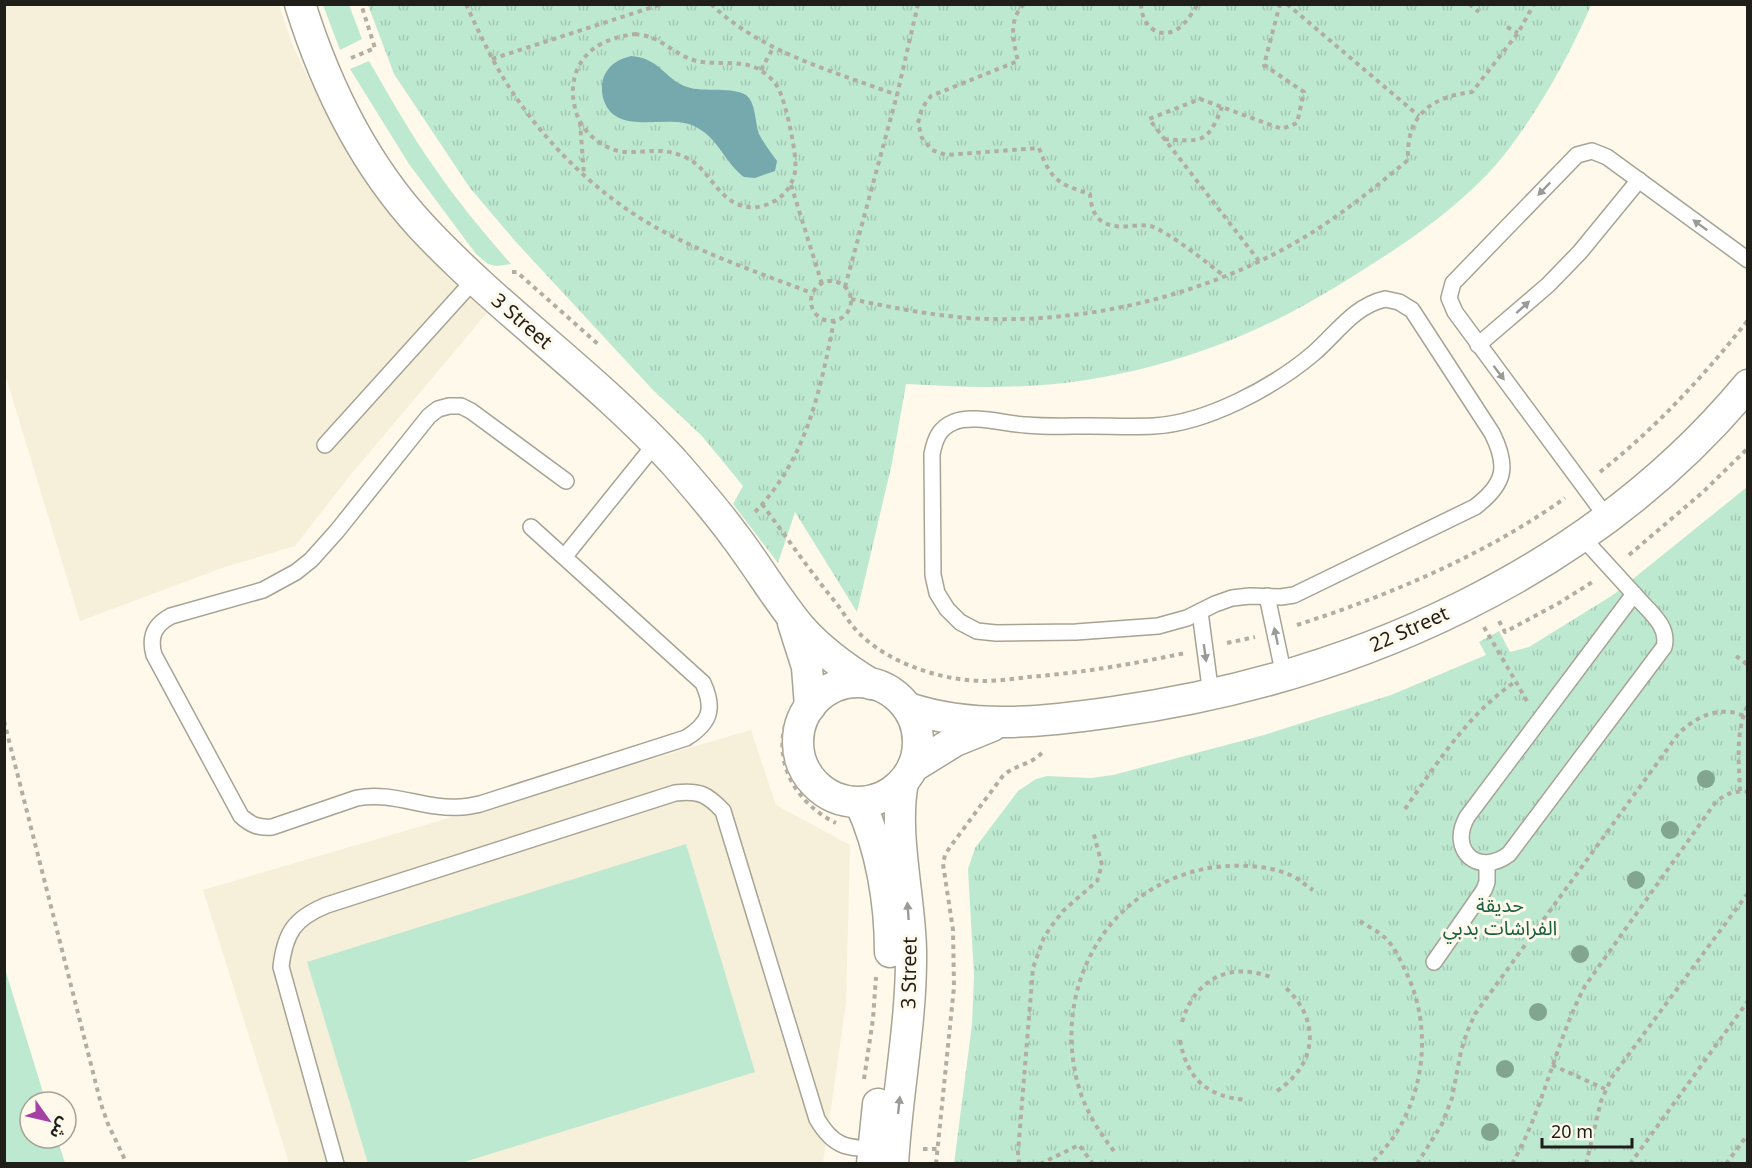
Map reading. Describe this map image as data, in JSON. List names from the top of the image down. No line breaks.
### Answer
{"streets":{"street":["3 Street","22 Street"]},"crossings":[["3 Street","22 Street"]],"parks":["حديقة الفراشات بدبي"],"scale_bar":"20 m","north":"bottom right"}
